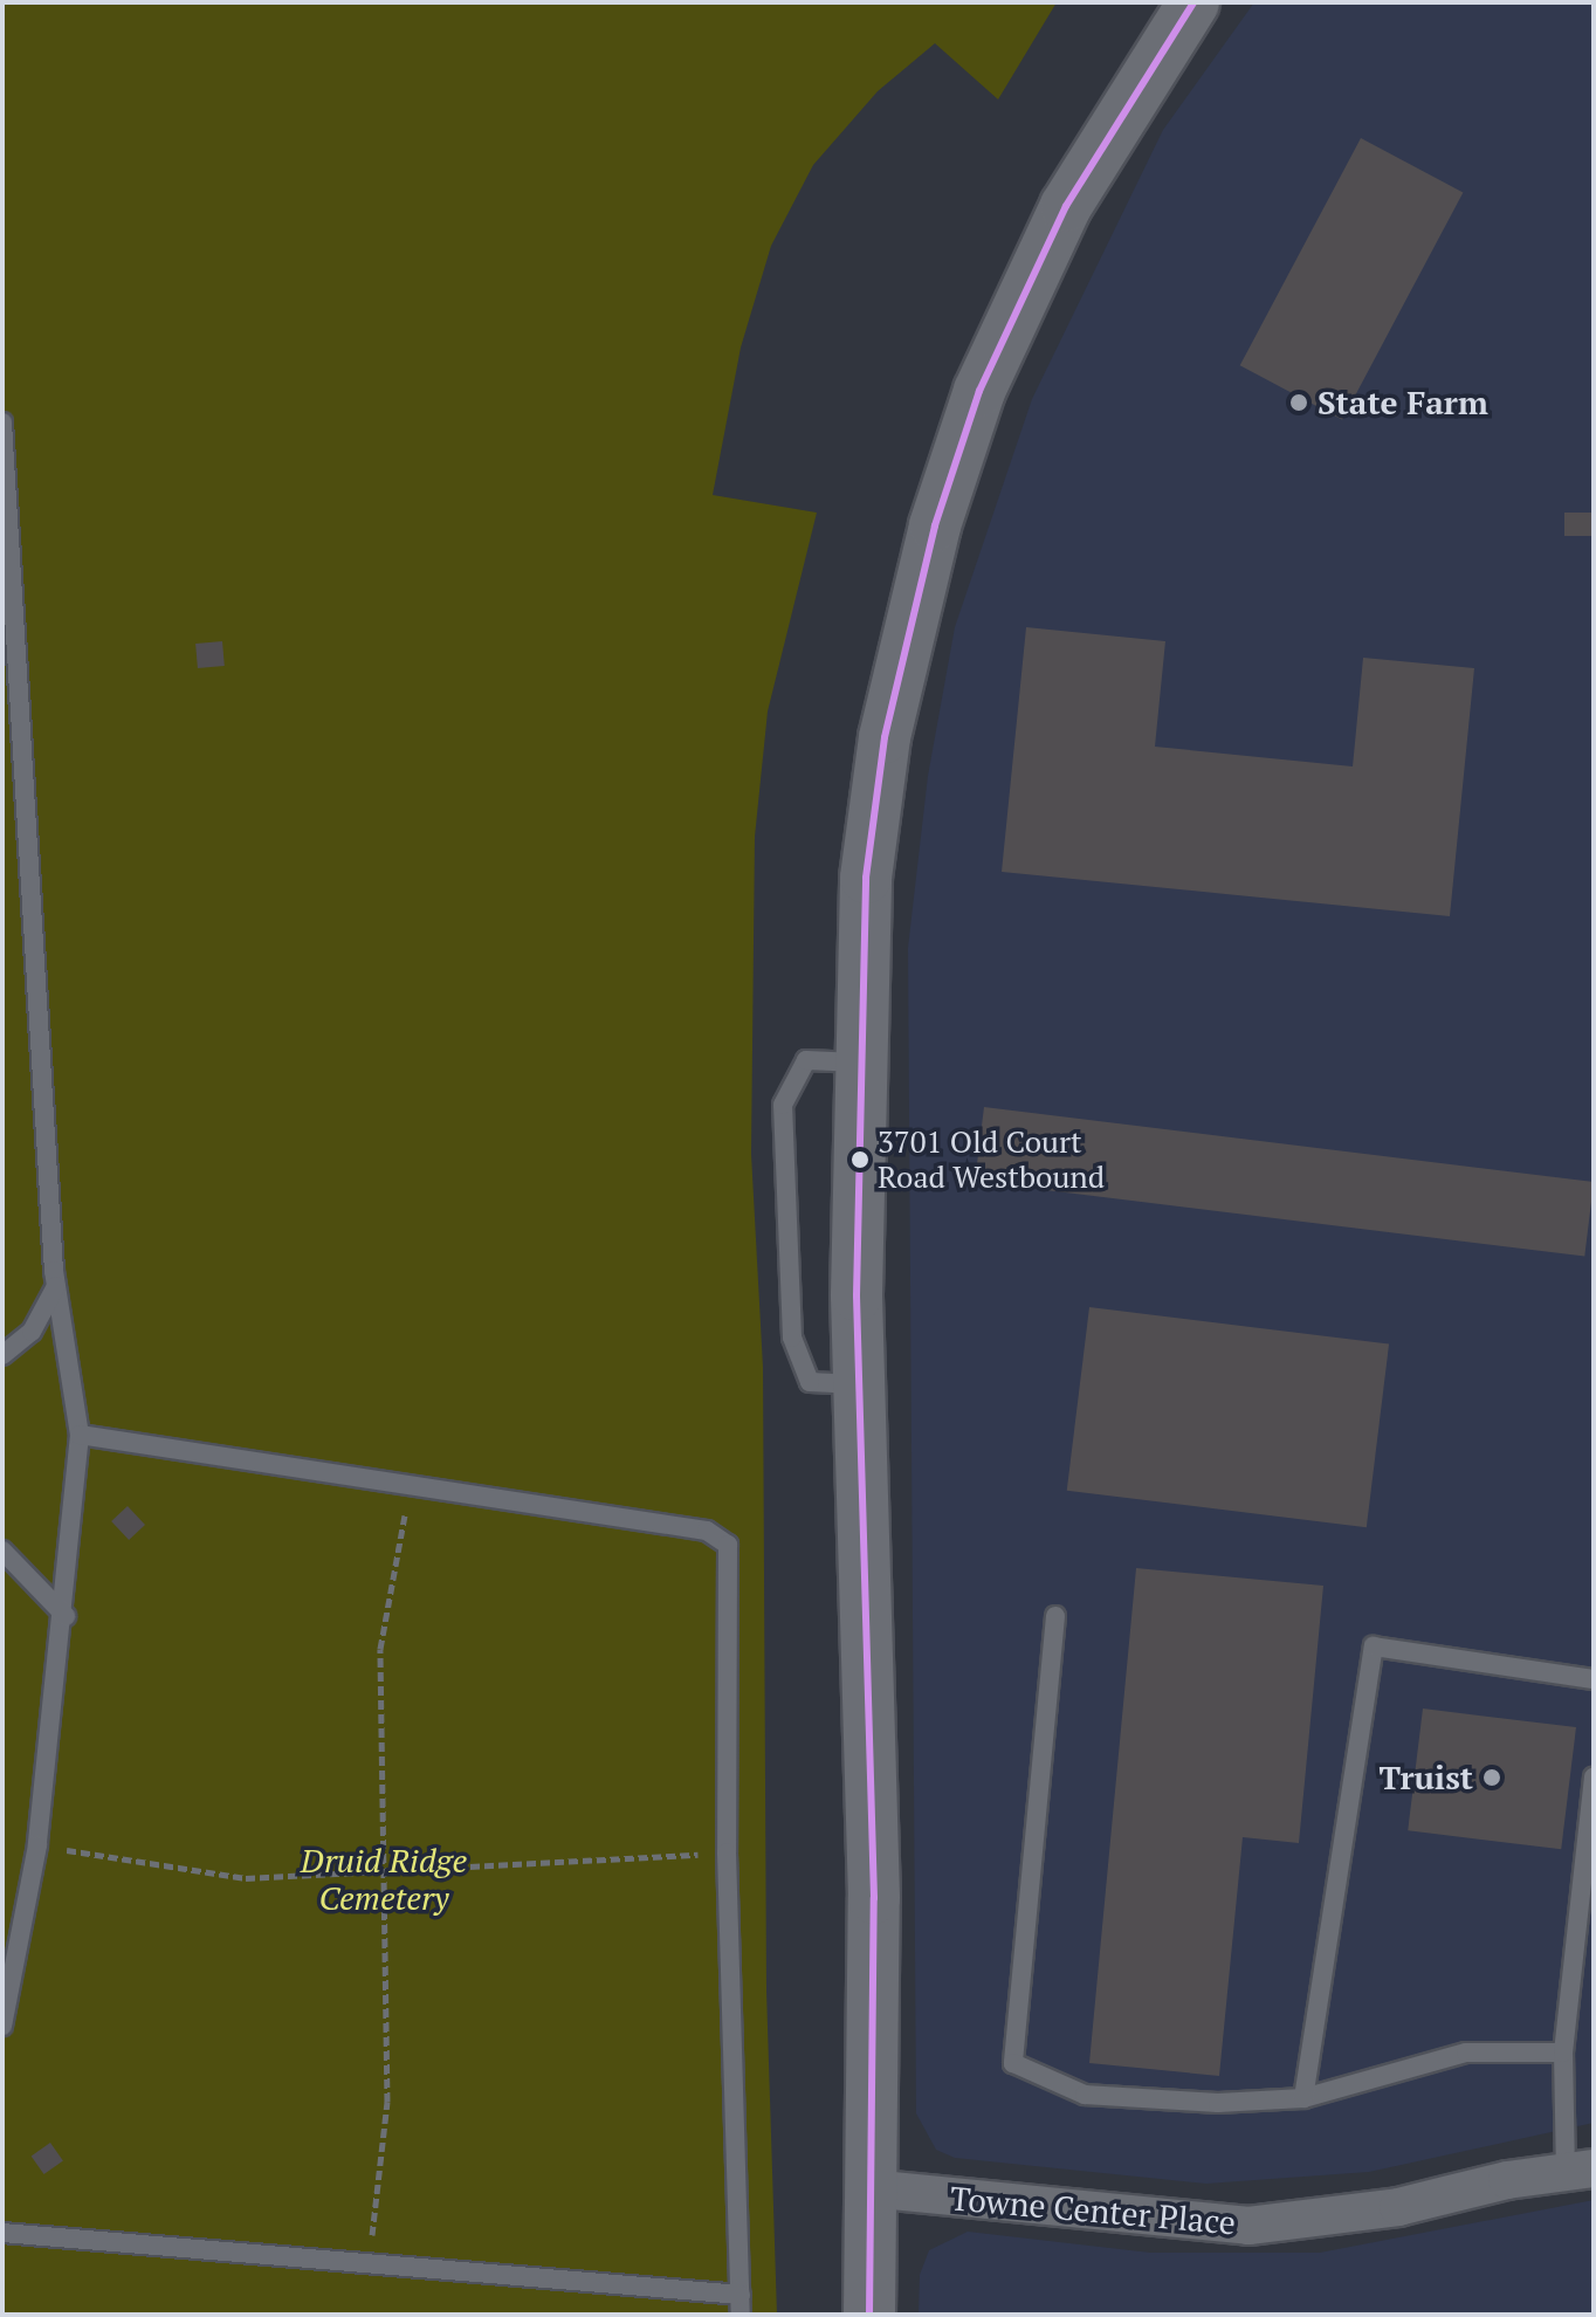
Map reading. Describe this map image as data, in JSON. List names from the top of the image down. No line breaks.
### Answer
{"streets":{"street":["Towne Center Place"]},"parks":["Druid Ridge Cemetery"],"places":["State Farm","3701 Old Court Road Westbound","Truist"]}
